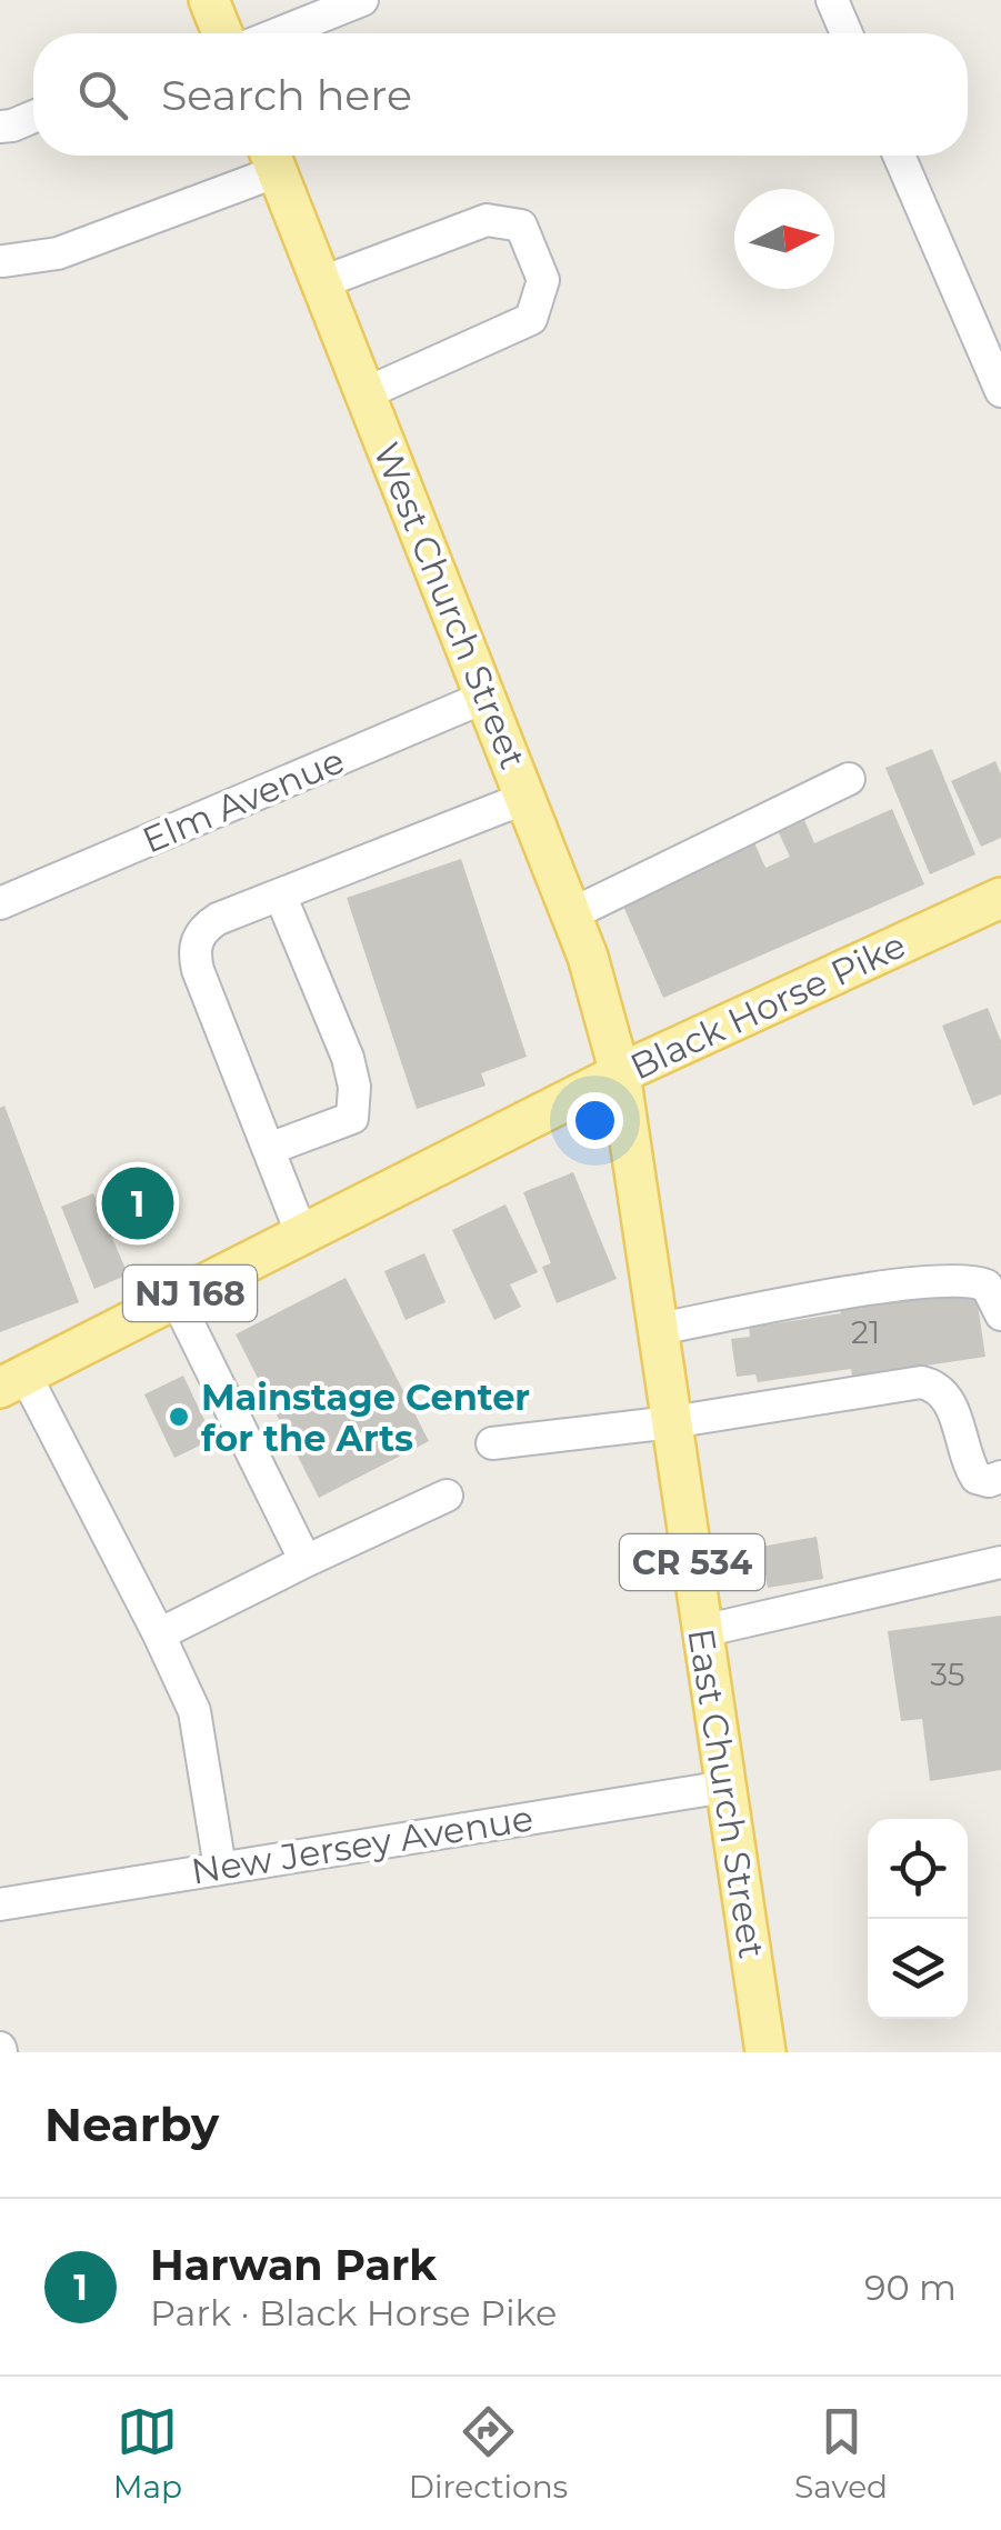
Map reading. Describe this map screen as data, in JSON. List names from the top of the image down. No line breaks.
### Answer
{"streets":{"main road":["West Church Street","Black Horse Pike","NJ 168","CR 534","East Church Street"],"street":["Elm Avenue","New Jersey Avenue"]},"crossings":[["West Church Street","Elm Avenue"],["West Church Street","Black Horse Pike"],["West Church Street","East Church Street"],["Black Horse Pike","East Church Street"],["East Church Street","New Jersey Avenue"]],"places":["Mainstage Center for the Arts"],"house_numbers":["21","35"],"north":"right","page":{"search":"Search here","pins":"1","heading":"Nearby","list":[{"mark":"1","name":"Harwan Park","note":"Park · Black Horse Pike","value":"90 m"}],"nav":["Map","Directions","Saved"]}}
